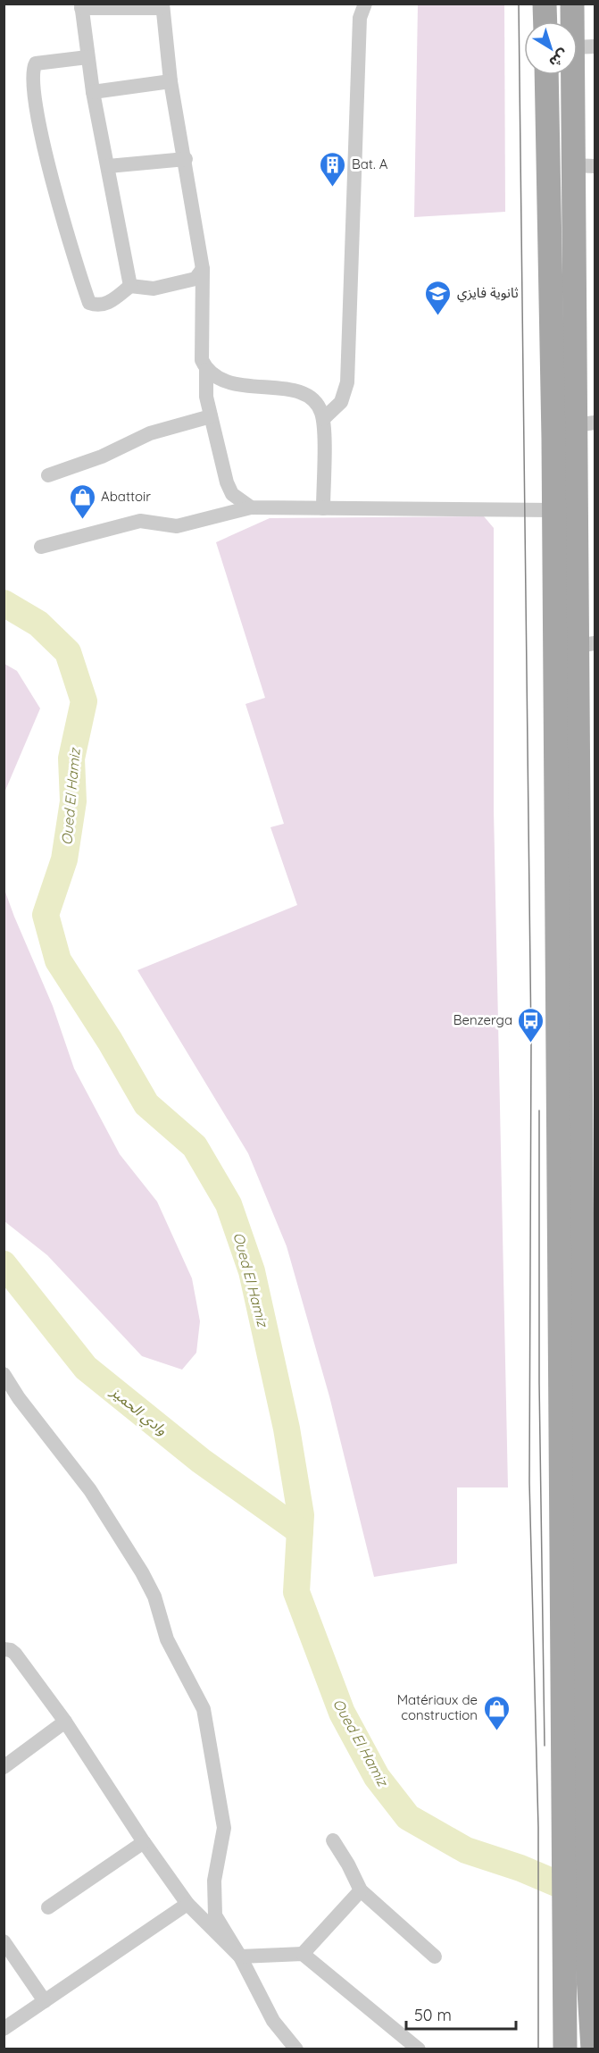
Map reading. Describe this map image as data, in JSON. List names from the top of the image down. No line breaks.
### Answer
{"water":["Oued El Hamiz","وادي الحميز"],"places":{"building":["Bat. A"],"school or university":["ثانوية فايزي"],"shop":["Abattoir","Matériaux de construction"],"bus stop":["Benzerga"]},"scale_bar":"50 m","north":"bottom right"}
